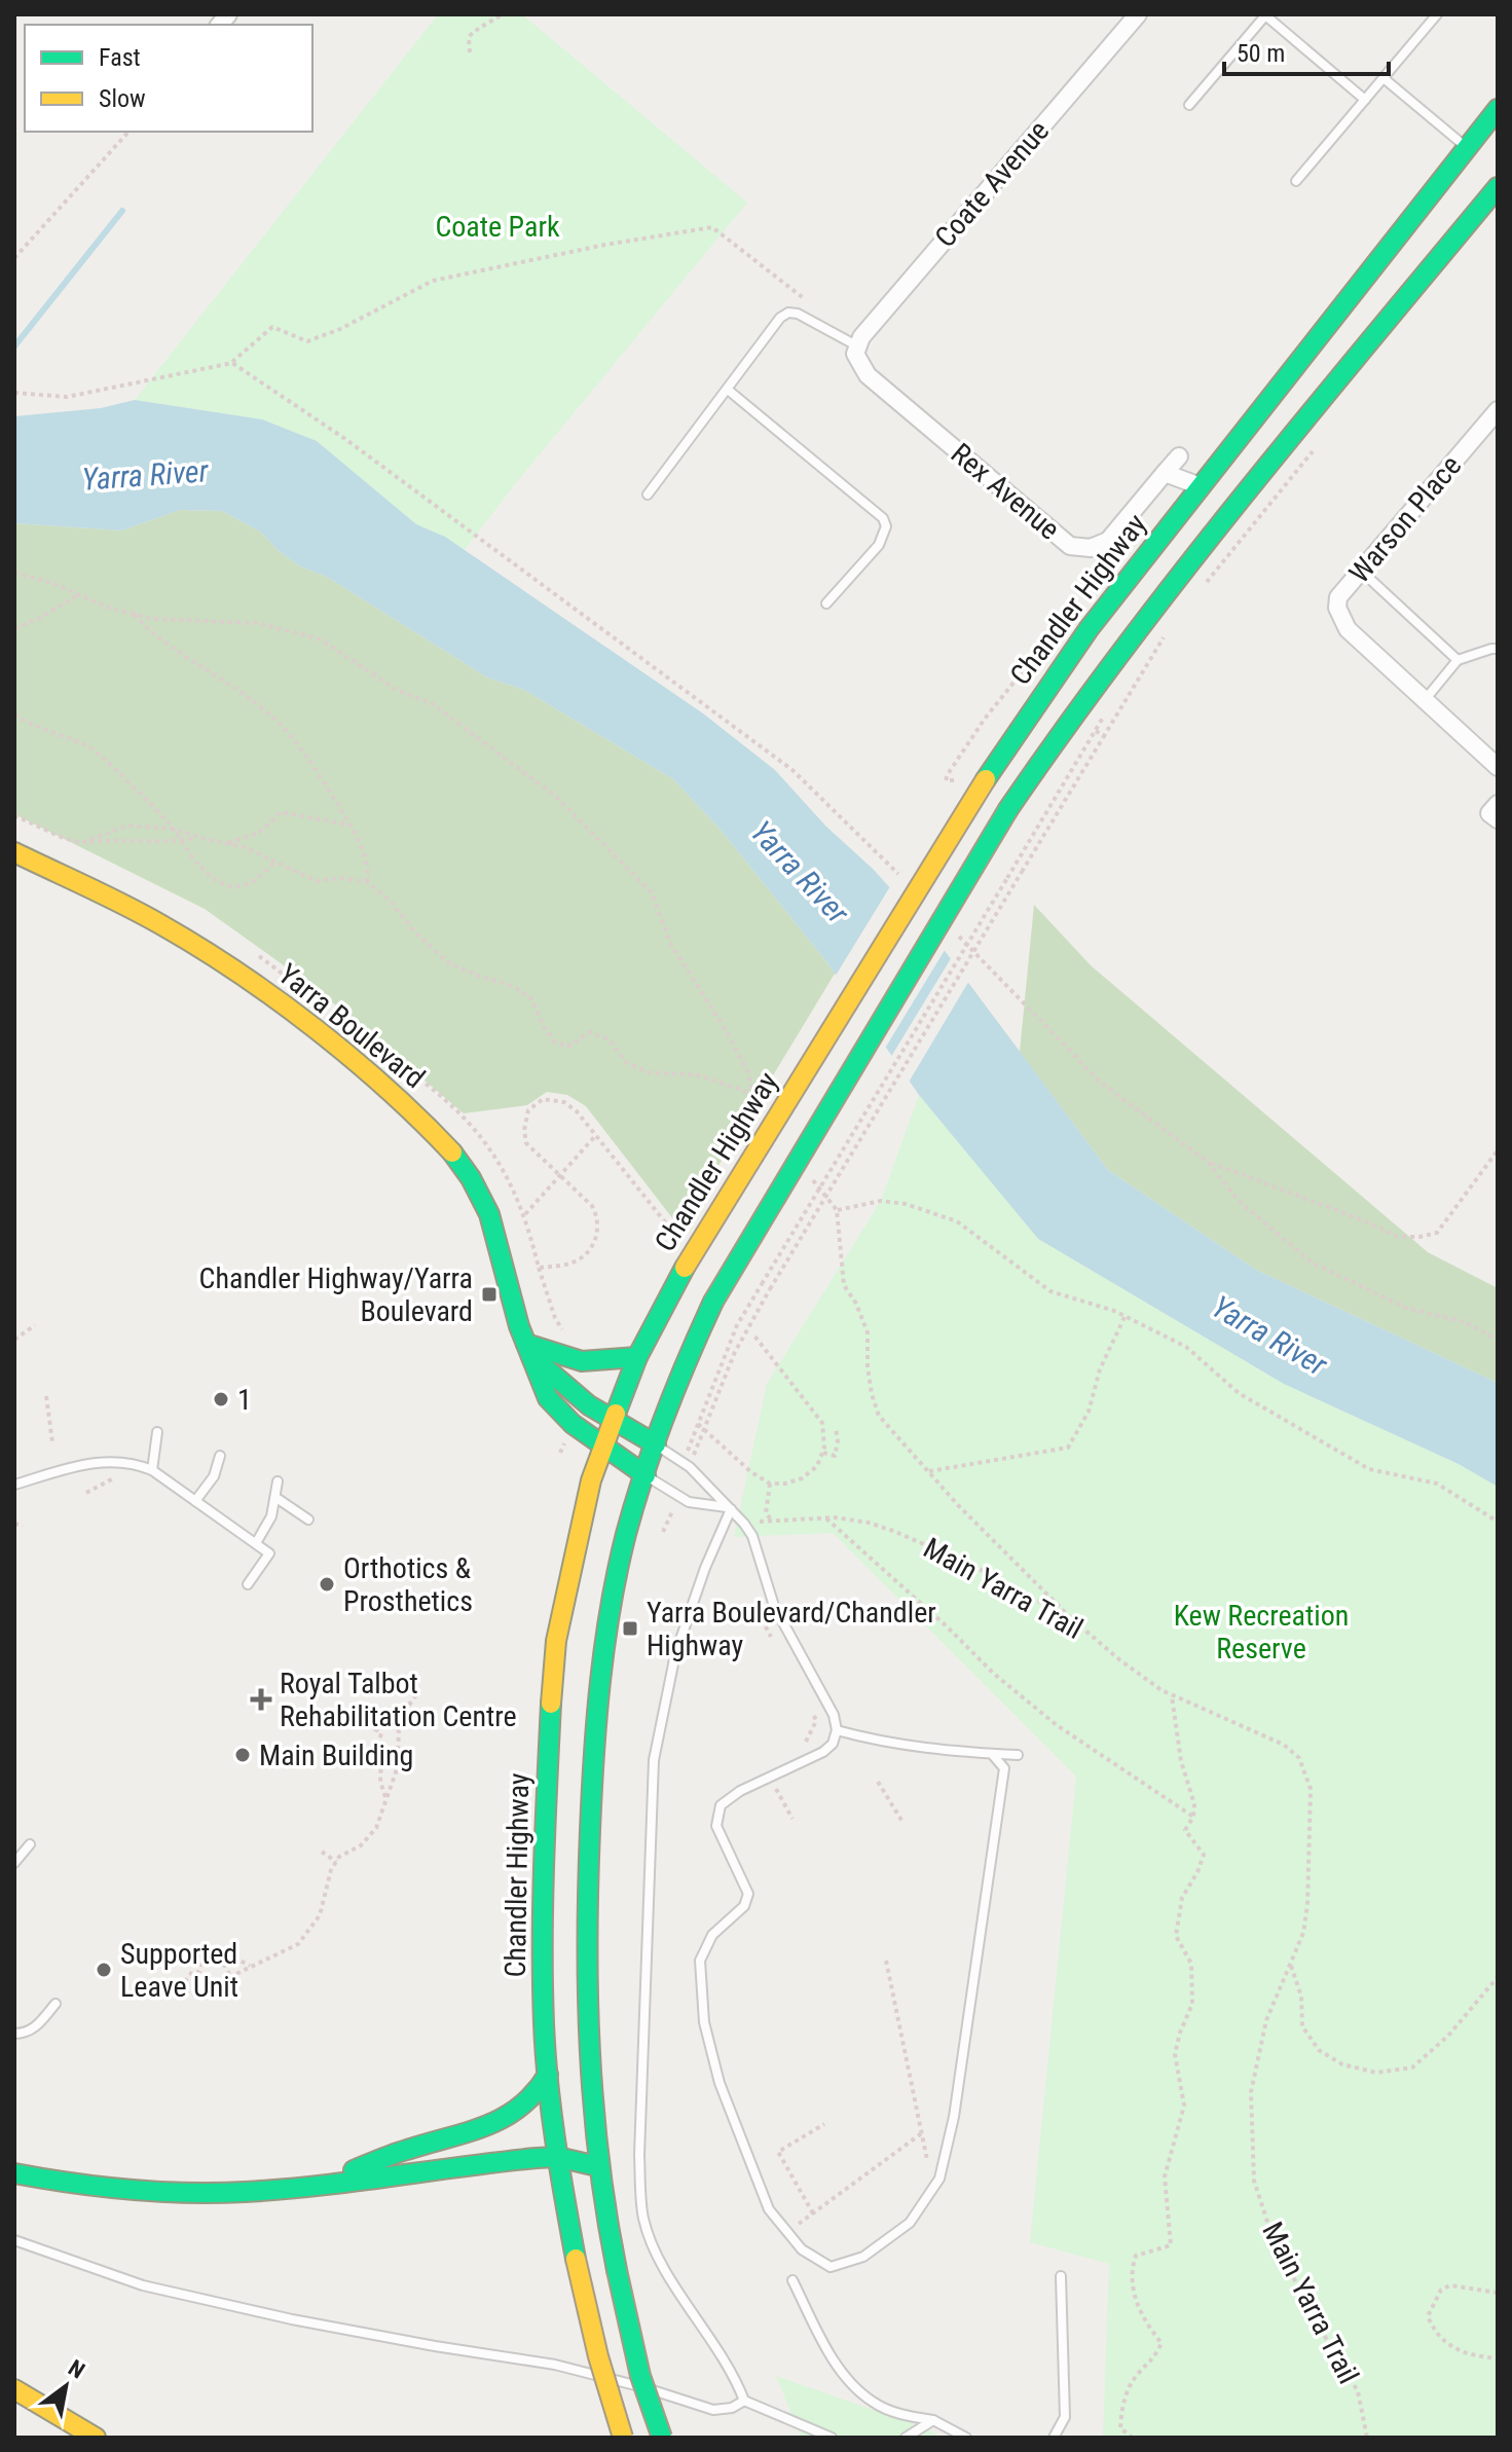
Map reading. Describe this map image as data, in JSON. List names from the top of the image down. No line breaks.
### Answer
{"streets":{"main road":["Chandler Highway","Yarra Boulevard"],"street":["Coate Avenue","Rex Avenue","Warson Place"],"path":["Main Yarra Trail"]},"crossings":[["Coate Avenue","Rex Avenue"],["Chandler Highway","Yarra Boulevard"]],"water":["Yarra River"],"parks":["Coate Park","Kew Recreation Reserve"],"places":{"transit":["Chandler Highway/Yarra Boulevard","Yarra Boulevard/Chandler Highway"],"other":["1","Orthotics & Prosthetics","Main Building","Supported Leave Unit"],"health":["Royal Talbot Rehabilitation Centre"]},"legend":["Fast","Slow"],"scale_bar":"50 m","north":"top right"}
